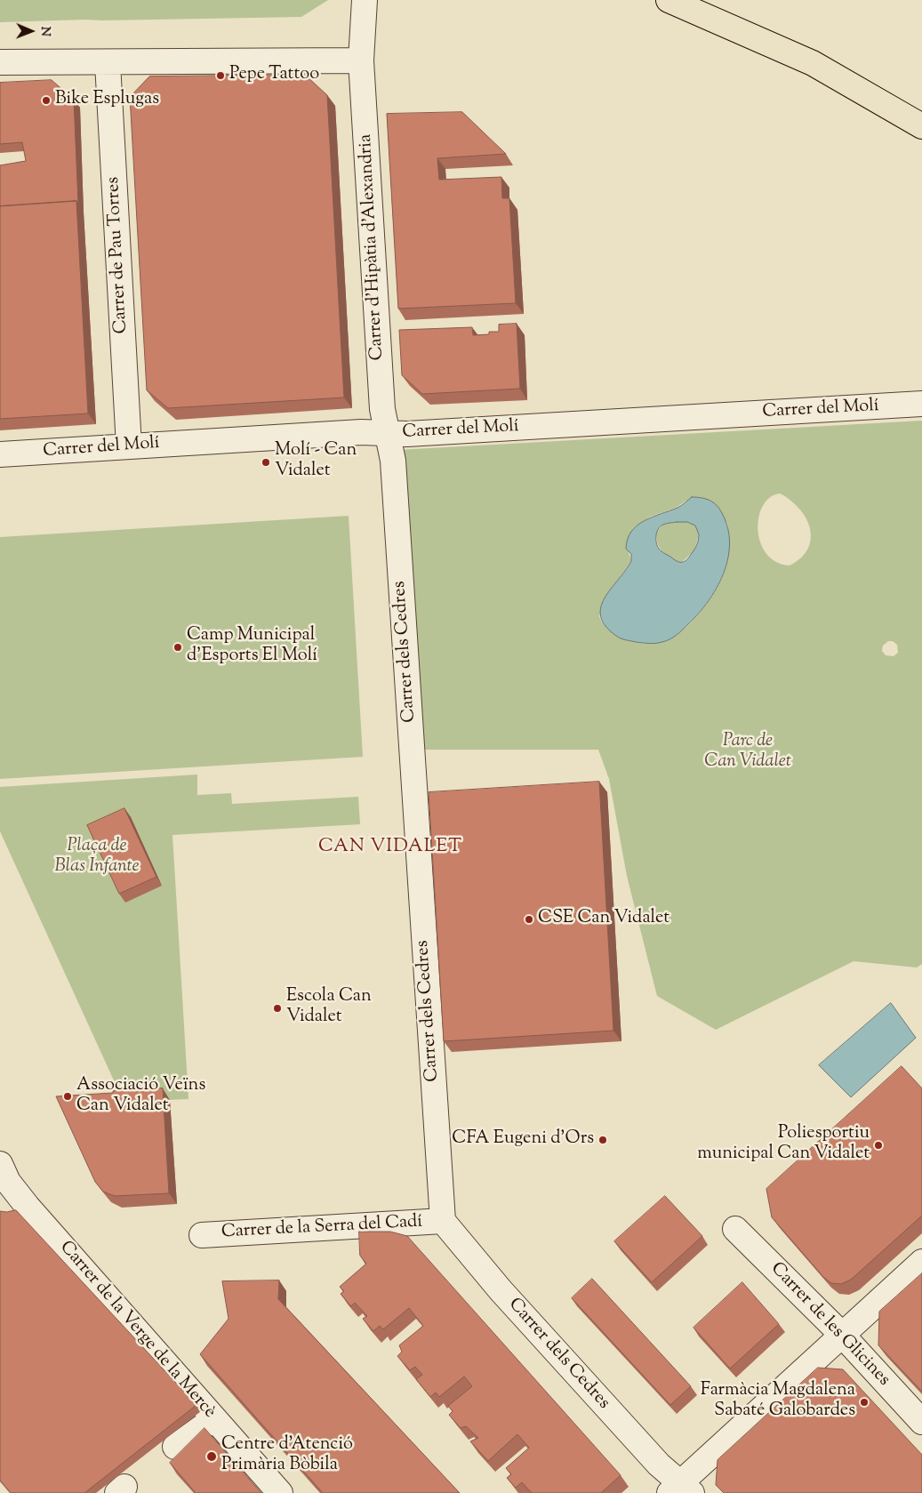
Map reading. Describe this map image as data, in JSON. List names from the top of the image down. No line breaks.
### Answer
{"streets":{"street":["Carrer d'Hipàtia d'Alexandria","Carrer de Pau Torres","Carrer del Molí","Carrer dels Cedres","Carrer de la Serra del Cadí","Carrer de les Glicines","Carrer de la Verge de la Mercè"]},"crossings":[["Carrer d'Hipàtia d'Alexandria","Carrer del Molí"],["Carrer d'Hipàtia d'Alexandria","Carrer dels Cedres"],["Carrer de Pau Torres","Carrer del Molí"],["Carrer del Molí","Carrer dels Cedres"],["Carrer dels Cedres","Carrer de la Serra del Cadí"]],"districts":["CAN VIDALET"],"parks":["Parc de Can Vidalet","Plaça de Blas Infante"],"places":["Pepe Tattoo","Bike Esplugas","Molí - Can Vidalet","Camp Municipal d’Esports El Molí","CSE Can Vidalet","Escola Can Vidalet","Associació Veïns Can Vidalet","CFA Eugeni d'Ors","Poliesportiu municipal Can Vidalet","Farmàcia Magdalena Sabaté Galobardes","Centre d'Atenció Primària Bòbila"],"north":"right"}
